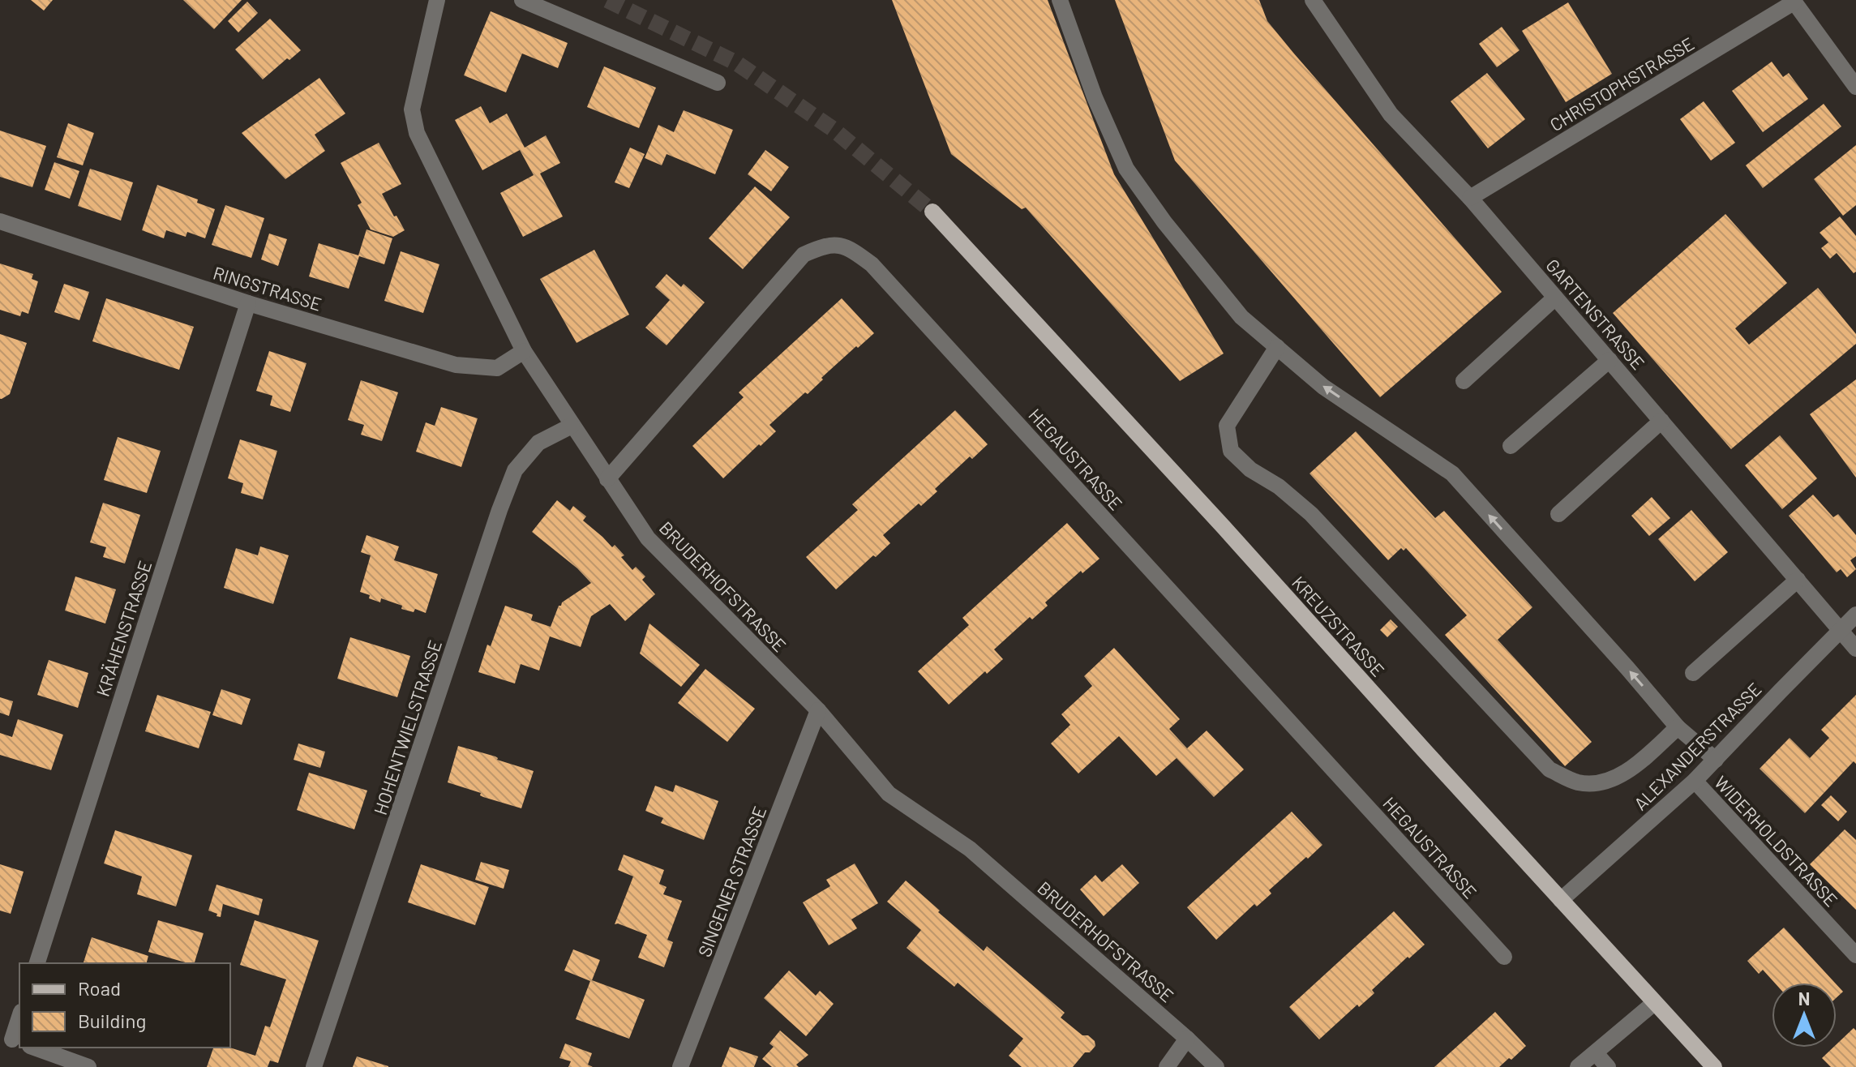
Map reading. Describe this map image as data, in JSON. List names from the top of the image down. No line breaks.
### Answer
{"streets":{"main road":["KREUZSTRASSE"],"street":["CHRISTOPHSTRASSE","RINGSTRASSE","GARTENSTRASSE","HEGAUSTRASSE","BRUDERHOFSTRASSE","KRÄHENSTRASSE","HOHENTWIELSTRASSE","ALEXANDERSTRASSE","WIDERHOLDSTRASSE","SINGENER STRASSE"]},"crossings":[["CHRISTOPHSTRASSE","GARTENSTRASSE"],["RINGSTRASSE","BRUDERHOFSTRASSE"],["RINGSTRASSE","KRÄHENSTRASSE"],["GARTENSTRASSE","ALEXANDERSTRASSE"],["HEGAUSTRASSE","BRUDERHOFSTRASSE"],["BRUDERHOFSTRASSE","HOHENTWIELSTRASSE"],["BRUDERHOFSTRASSE","SINGENER STRASSE"],["KREUZSTRASSE","ALEXANDERSTRASSE"],["ALEXANDERSTRASSE","WIDERHOLDSTRASSE"]],"legend":["Road","Building"],"north":"top"}
